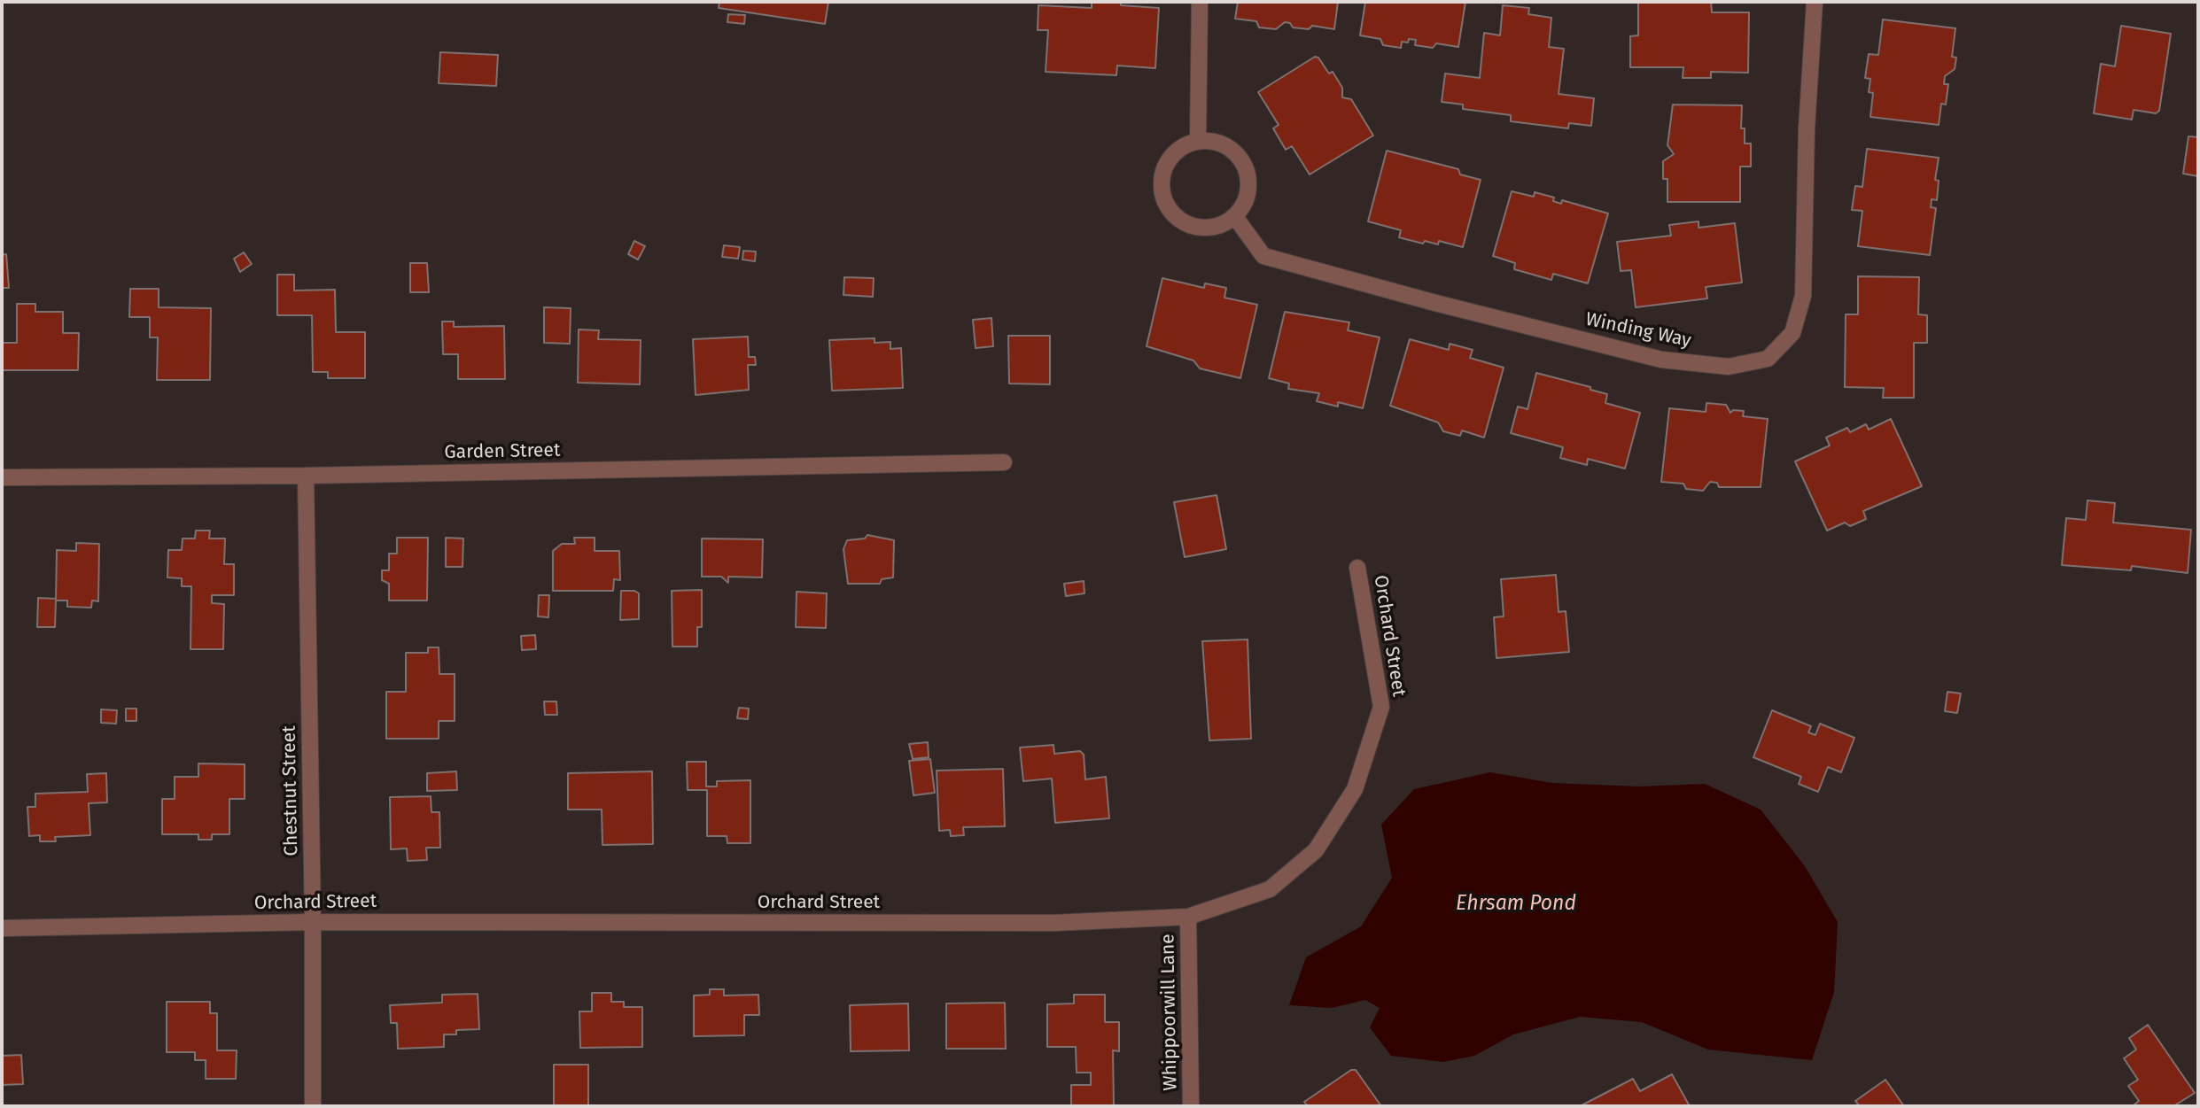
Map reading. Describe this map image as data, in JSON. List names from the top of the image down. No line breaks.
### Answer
{"streets":{"street":["Winding Way","Garden Street","Orchard Street","Chestnut Street","Whippoorwill Lane"]},"crossings":[["Garden Street","Chestnut Street"],["Orchard Street","Chestnut Street"],["Orchard Street","Whippoorwill Lane"]],"water":["Ehrsam Pond"]}
